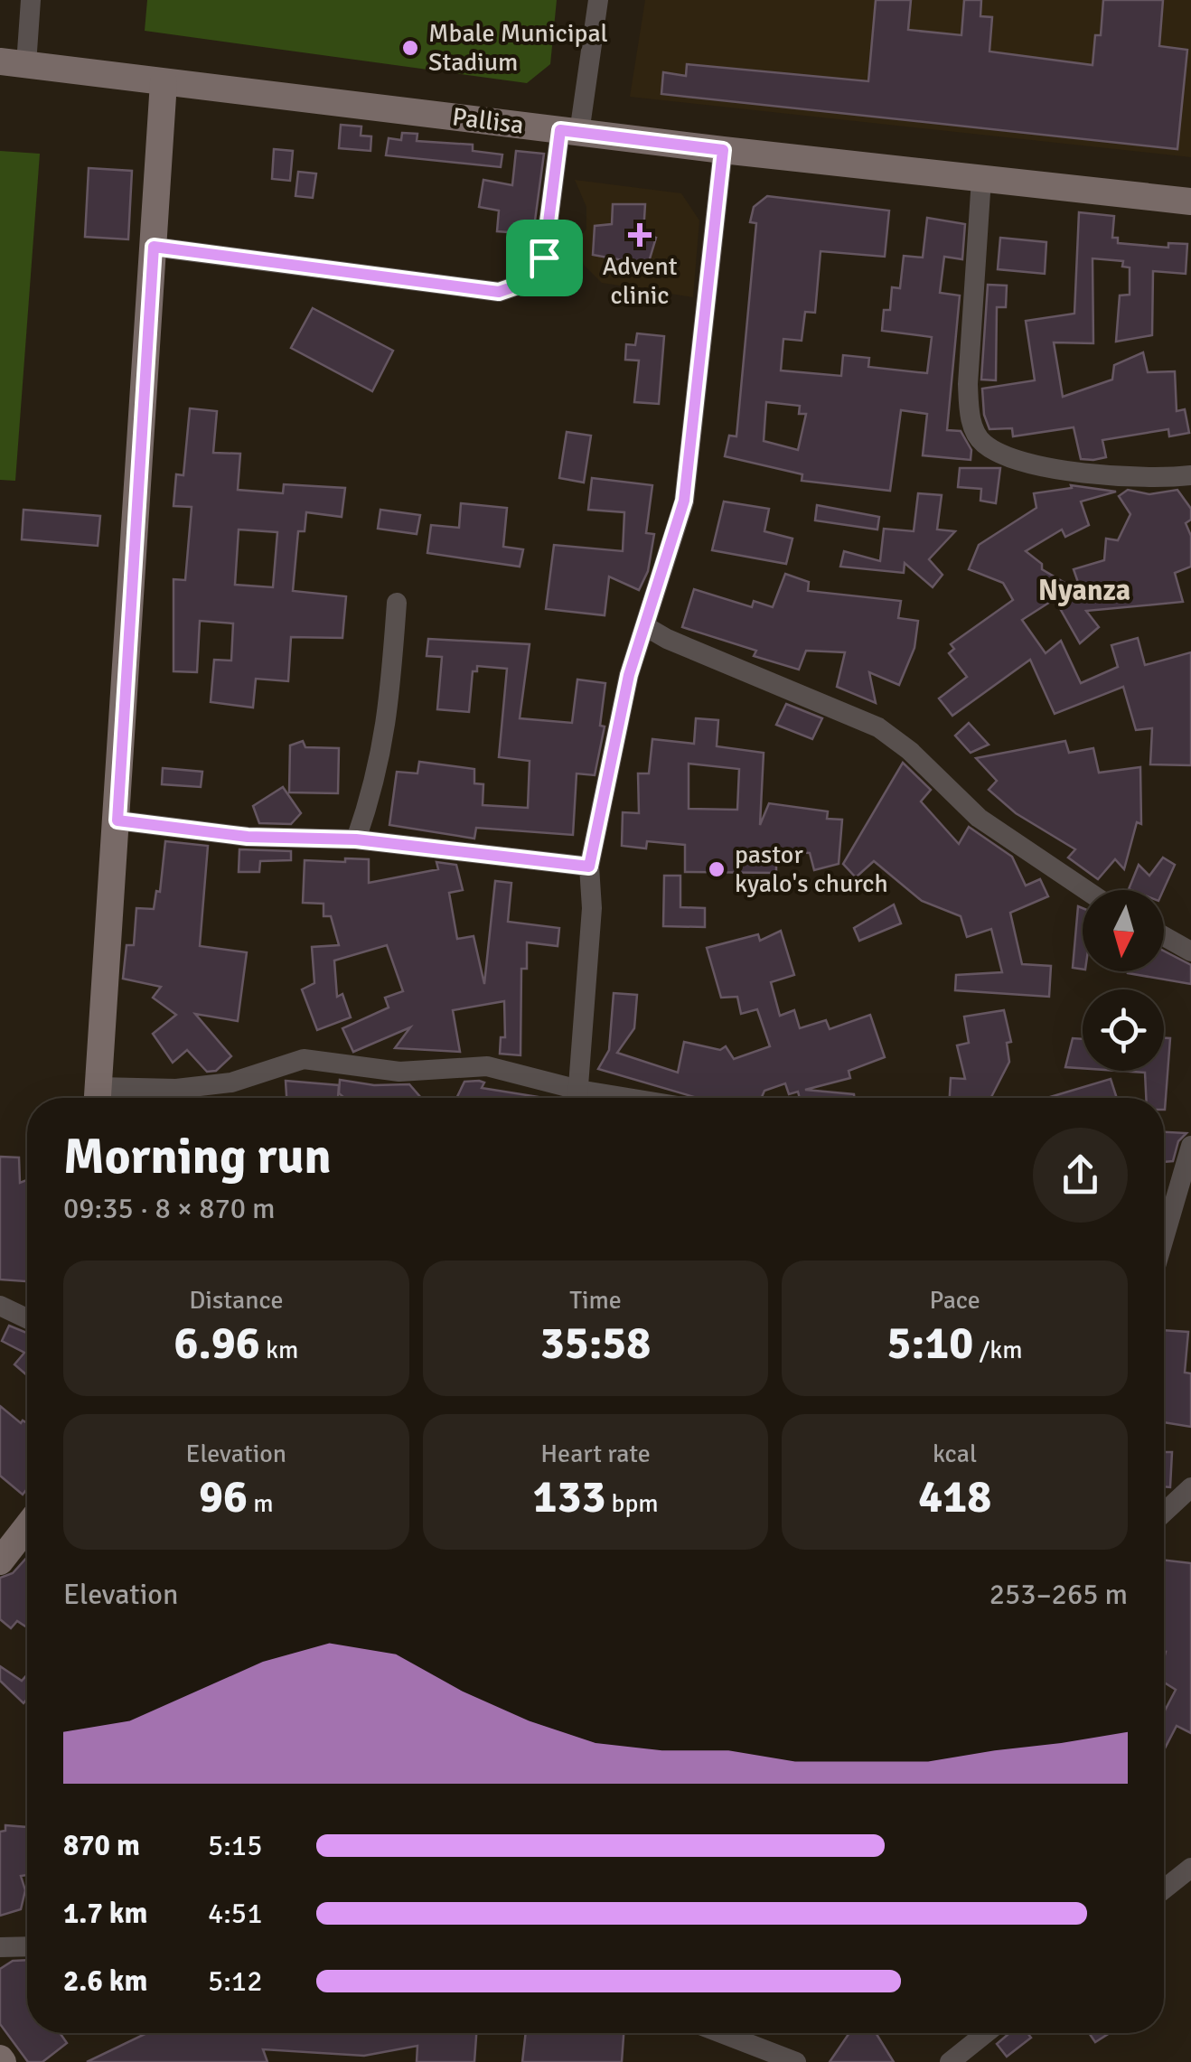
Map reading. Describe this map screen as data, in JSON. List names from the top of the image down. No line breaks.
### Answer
{"streets":{"main road":["Pallisa"]},"districts":["Nyanza"],"places":{"other":["Mbale Municipal Stadium","pastor kyalo's church"],"health":["Advent clinic"]},"north":"bottom","page":{"heading":["Morning run","09:35 · 8 × 870 m"],"stats":[["Distance","6.96 km"],["Time","35:58"],["Pace","5:10 /km"],["Elevation","96 m"],["Heart rate","133 bpm"],["kcal","418"]],"chart":["Elevation","253–265 m"],"list":[{"name":"870 m","note":"5:15"},{"name":"1.7 km","note":"4:51"},{"name":"2.6 km","note":"5:12"}]}}
